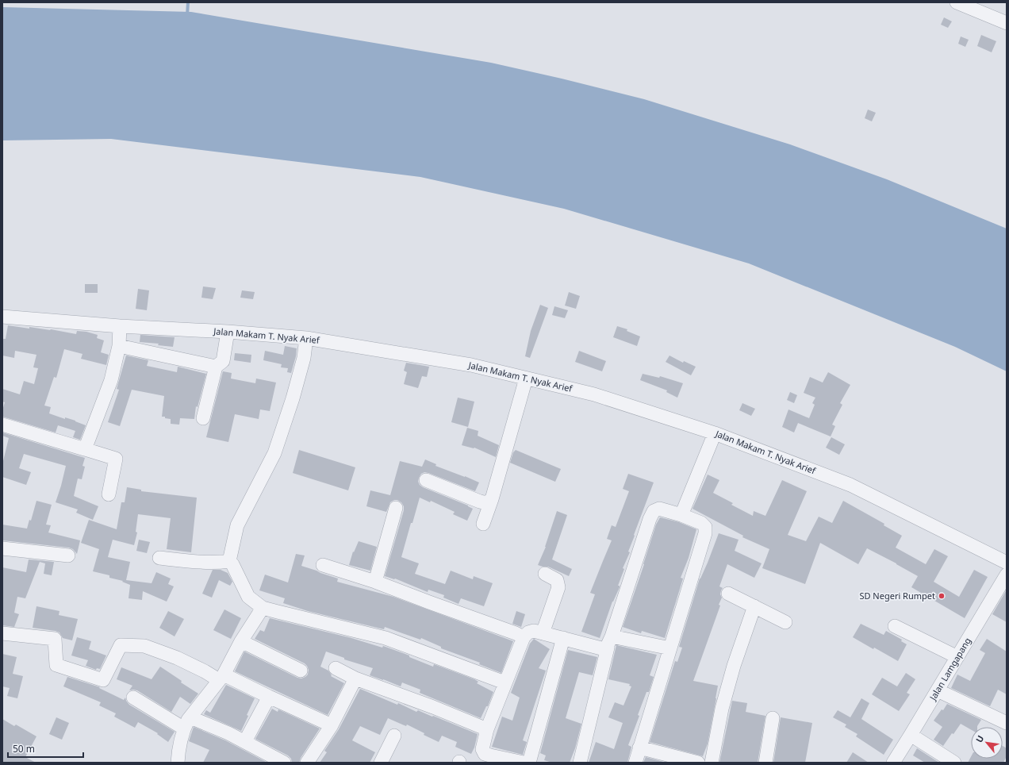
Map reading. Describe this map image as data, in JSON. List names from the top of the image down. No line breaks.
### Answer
{"streets":{"street":["Jalan Makam T. Nyak Arief","Jalan Lamgapang"]},"places":["SD Negeri Rumpet"],"scale_bar":"50 m","north":"top left"}
